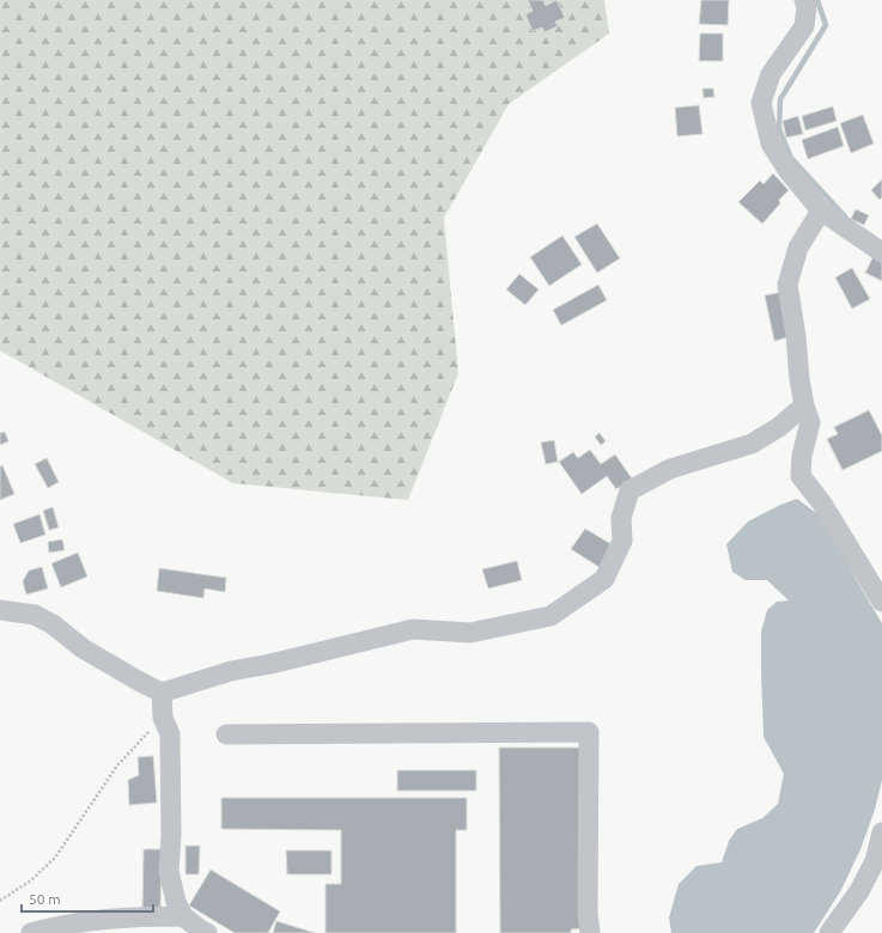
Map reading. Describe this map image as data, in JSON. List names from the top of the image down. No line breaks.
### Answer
{"scale_bar":"50 m"}
